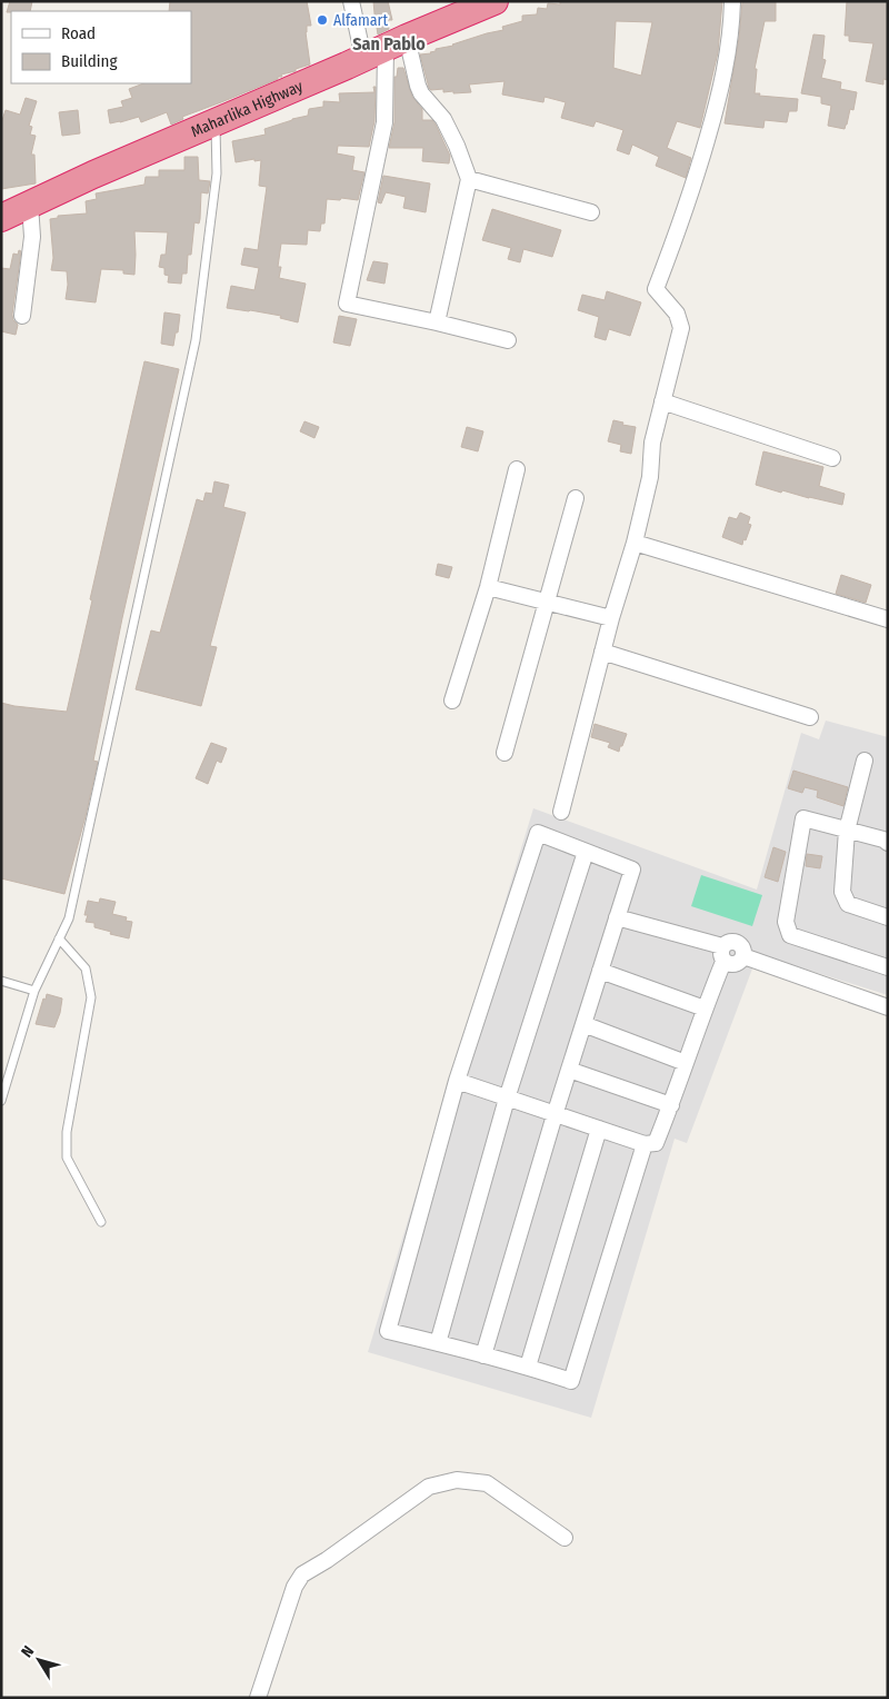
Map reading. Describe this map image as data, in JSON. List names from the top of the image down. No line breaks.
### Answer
{"streets":{"highway":["Maharlika Highway"]},"districts":["San Pablo"],"places":["Alfamart"],"legend":["Road","Building"],"north":"top left"}
